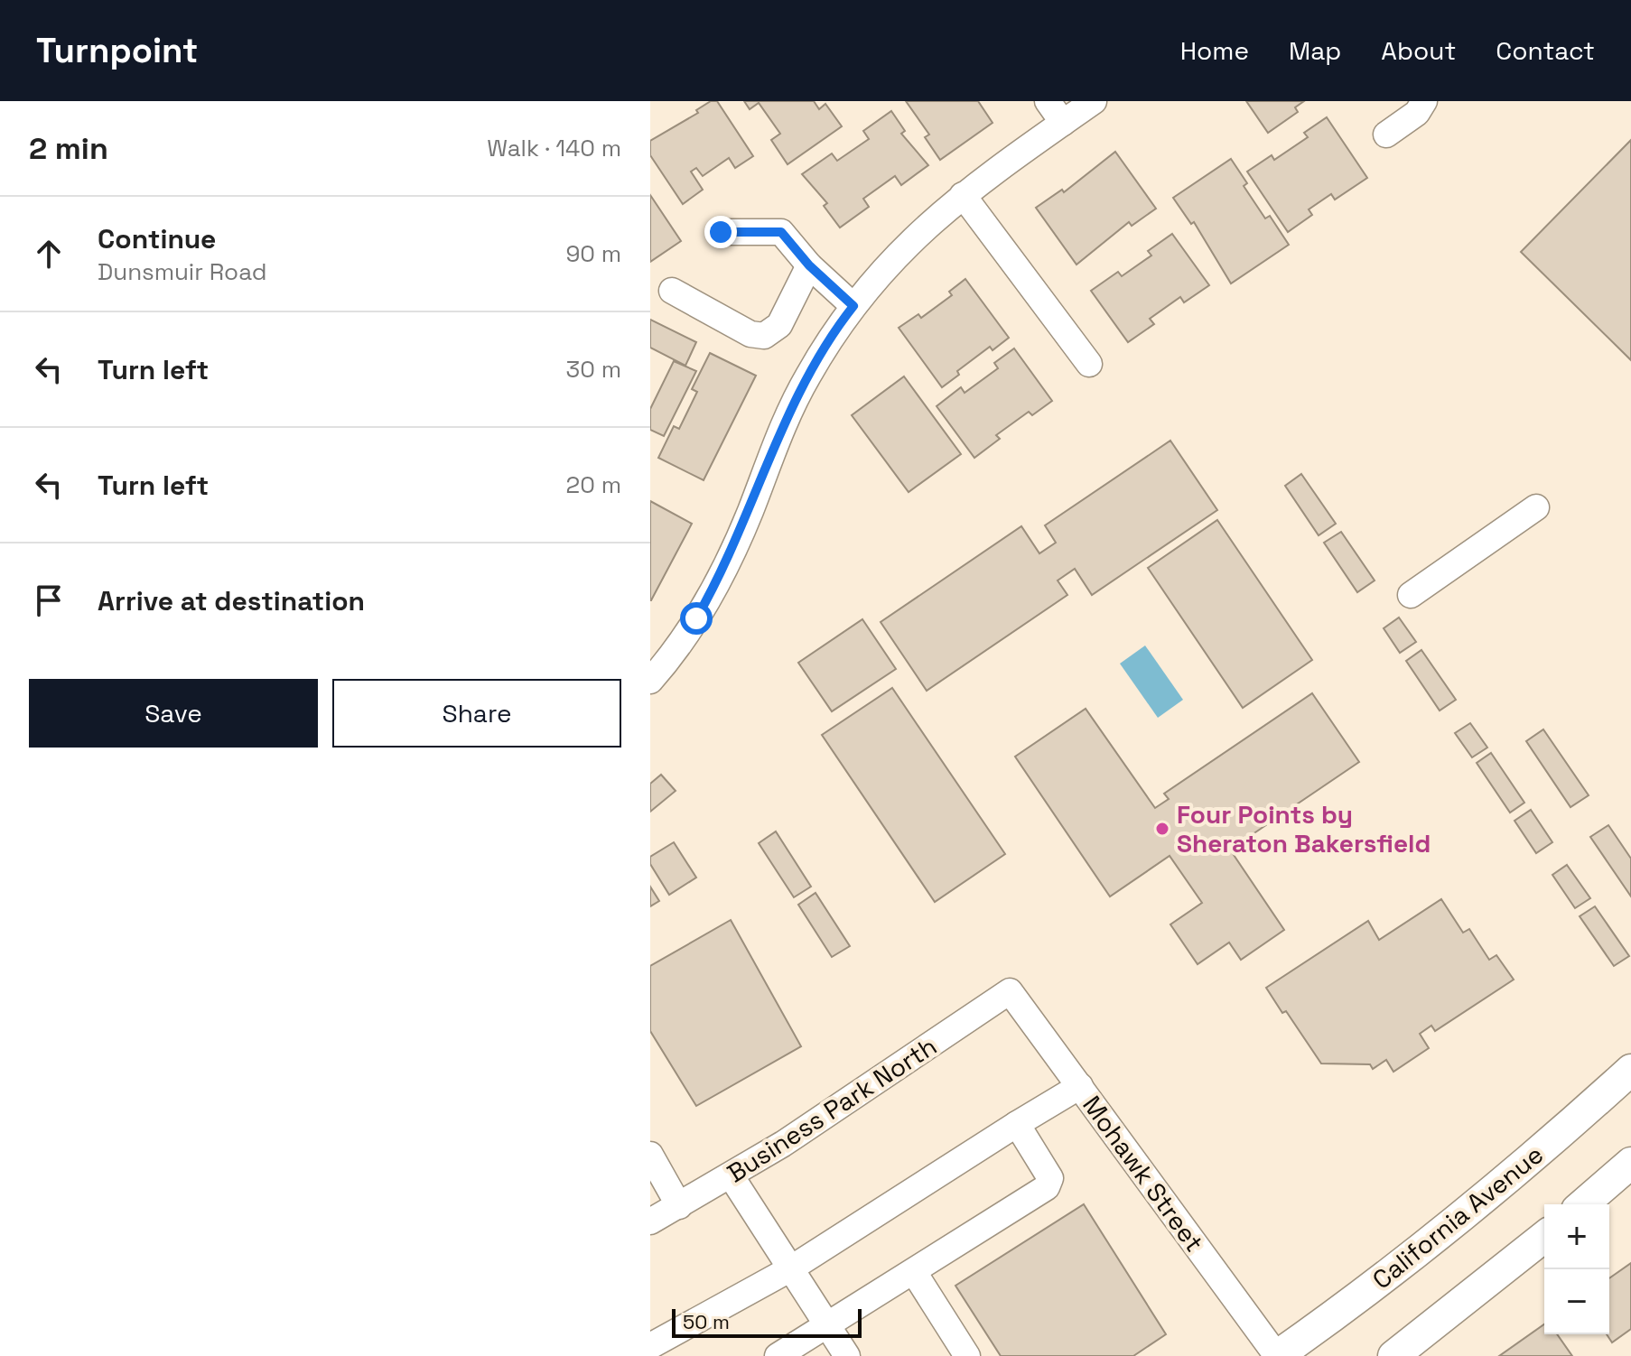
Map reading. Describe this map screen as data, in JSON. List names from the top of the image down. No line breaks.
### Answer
{"streets":{"main road":["California Avenue"],"street":["Business Park North","Mohawk Street"]},"crossings":[["Business Park North","Mohawk Street"],["Mohawk Street","California Avenue"]],"places":["Four Points by Sheraton Bakersfield"],"scale_bar":"50 m","page":{"header":"Turnpoint","nav":["Home","Map","About","Contact"],"heading":["2 min","Walk · 140 m"],"list":[["Continue","Dunsmuir Road","90 m"],["Turn left","30 m"],["Turn left","20 m"],"Arrive at destination"],"buttons":["Save","Share"],"map_buttons":["+","−"],"scale":"50 m"}}
